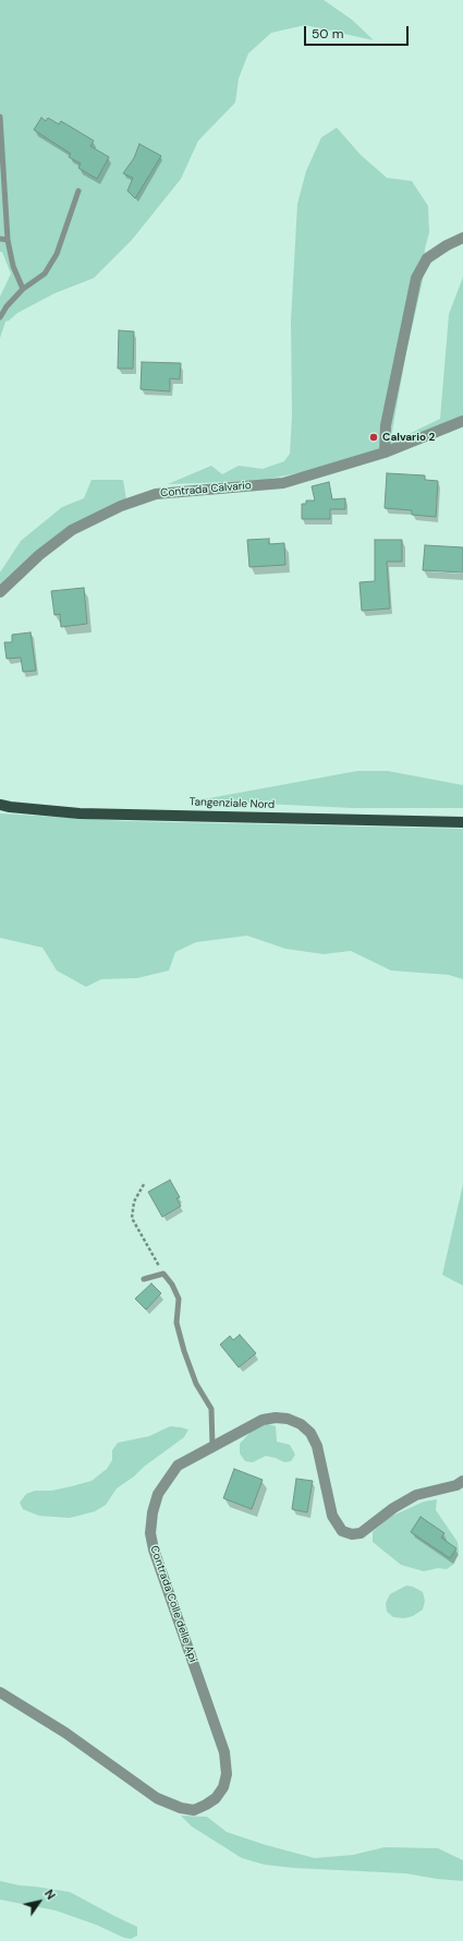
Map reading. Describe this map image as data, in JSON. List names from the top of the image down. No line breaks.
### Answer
{"streets":{"main road":["Tangenziale Nord"],"street":["Contrada Calvario","Contrada Colle delle Api"]},"places":["Calvario 2"],"scale_bar":"50 m","north":"top right"}
